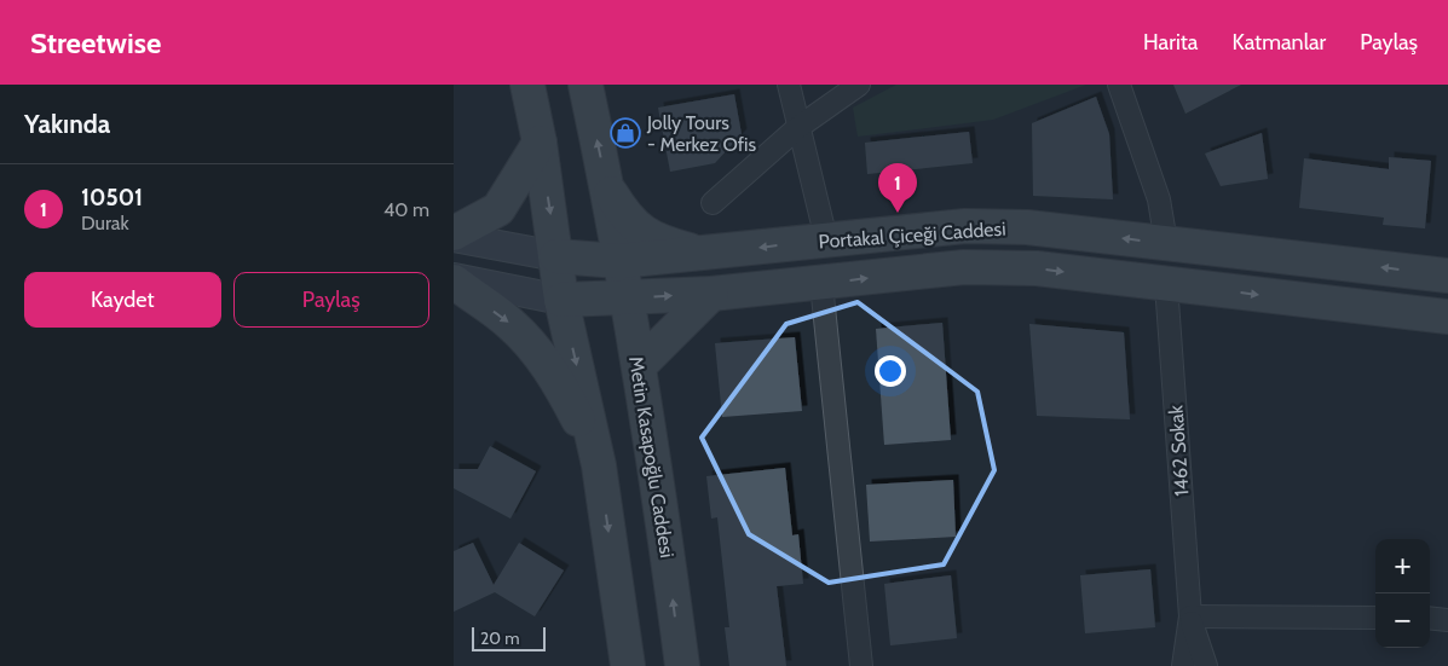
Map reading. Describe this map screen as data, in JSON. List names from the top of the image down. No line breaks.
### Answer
{"streets":{"main road":["Portakal Çiceği Caddesi","Metin Kasapoğlu Caddesi"],"street":["1462 Sokak"]},"crossings":[["Portakal Çiceği Caddesi","1462 Sokak"],["Portakal Çiceği Caddesi","Metin Kasapoğlu Caddesi"]],"places":{"shop":["Jolly Tours - Merkez Ofis"]},"scale_bar":"20 m","page":{"header":"Streetwise","nav":["Harita","Katmanlar","Paylaş"],"heading":"Yakında","list":[{"mark":"1","name":"10501","note":"Durak","value":"40 m"}],"pins":"1","buttons":["Kaydet","Paylaş"],"map_buttons":["+","−"],"scale":"20 m"}}
